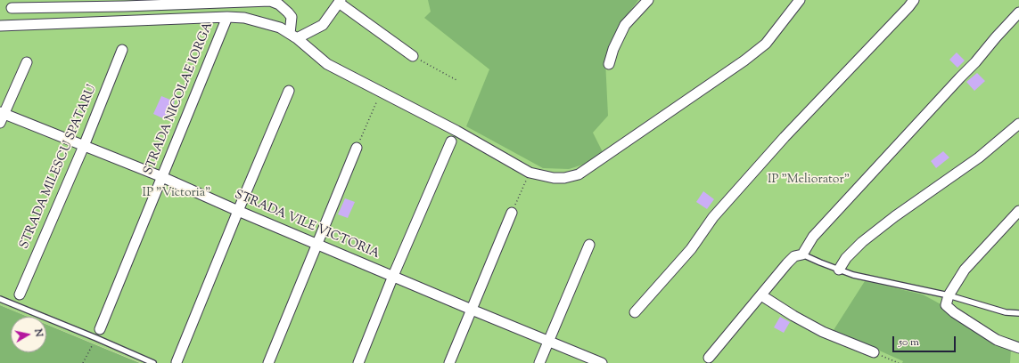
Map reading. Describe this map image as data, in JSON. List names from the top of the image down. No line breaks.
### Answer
{"streets":{"street":["STRADA NICOLAE IORGA","STRADA MILESCU SPATARU","STRADA VILE VICTORIA"]},"crossings":[["STRADA NICOLAE IORGA","STRADA VILE VICTORIA"],["STRADA MILESCU SPATARU","STRADA VILE VICTORIA"]],"parks":["IP \"Meliorator\"","IP \"Victoria\""],"scale_bar":"50 m","north":"right"}
